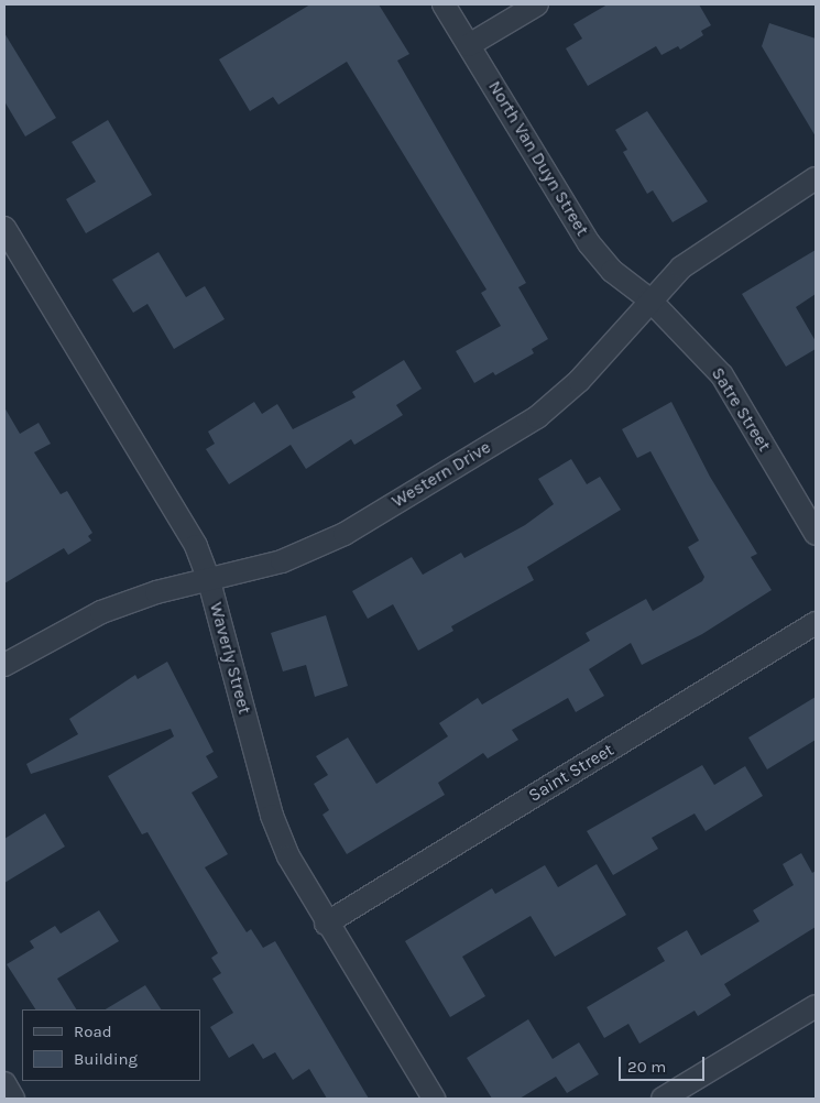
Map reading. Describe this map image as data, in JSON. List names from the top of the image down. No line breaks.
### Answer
{"streets":{"street":["North Van Duyn Street","Satre Street","Western Drive","Waverly Street","Saint Street"]},"crossings":[["North Van Duyn Street","Satre Street"],["North Van Duyn Street","Western Drive"],["Satre Street","Western Drive"],["Western Drive","Waverly Street"],["Waverly Street","Saint Street"]],"legend":["Road","Building"],"scale_bar":"20 m"}
